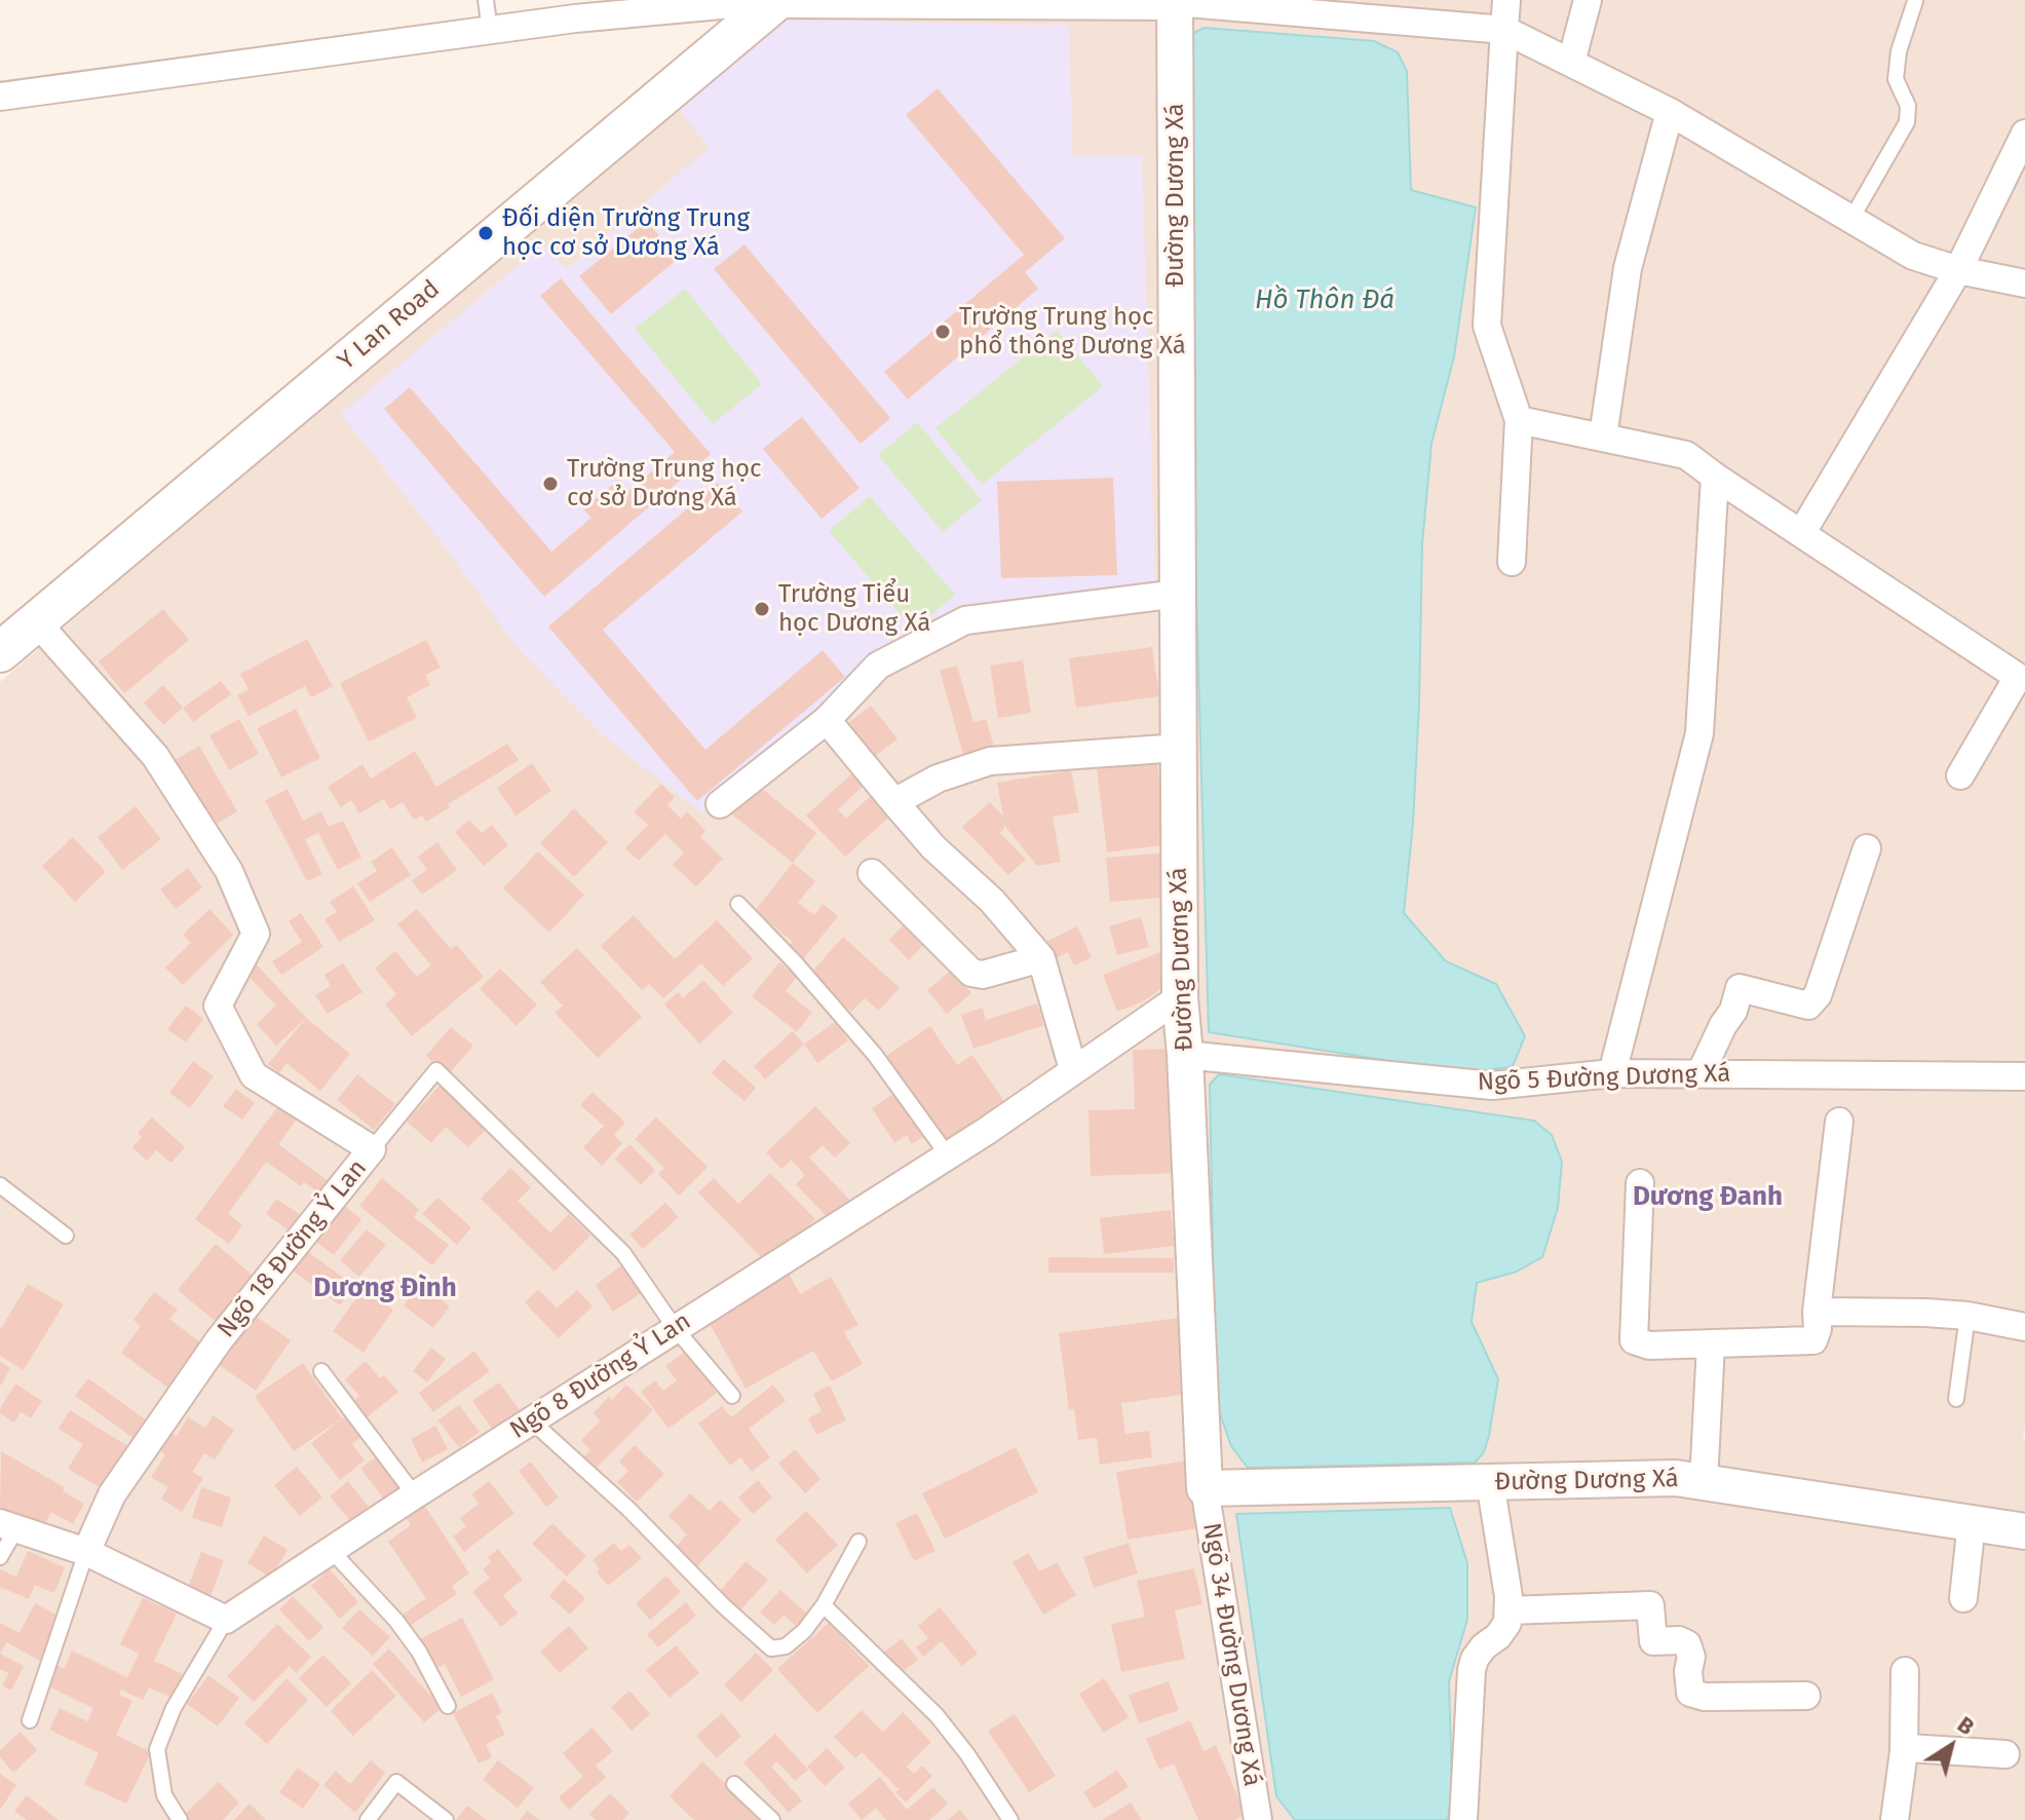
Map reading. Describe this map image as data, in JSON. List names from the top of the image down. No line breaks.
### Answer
{"streets":{"main road":["Y Lan Road"],"street":["Đường Dương Xá","Ngõ 5 Đường Dương Xá","Ngõ 18 Đường Ỷ Lan","Ngõ 8 Đường Ỷ Lan","Ngõ 34 Đường Dương Xá"]},"crossings":[["Đường Dương Xá","Ngõ 5 Đường Dương Xá"],["Đường Dương Xá","Ngõ 8 Đường Ỷ Lan"],["Đường Dương Xá","Ngõ 34 Đường Dương Xá"],["Y Lan Road","Ngõ 18 Đường Ỷ Lan"]],"districts":["Dương Đanh","Dương Đình"],"water":["Hồ Thôn Đá"],"places":["Đối diện Trường Trung học cơ sở Dương Xá","Trường Trung học phổ thông Dương Xá","Trường Trung học cơ sở Dương Xá","Trường Tiểu học Dương Xá"],"north":"top right"}
